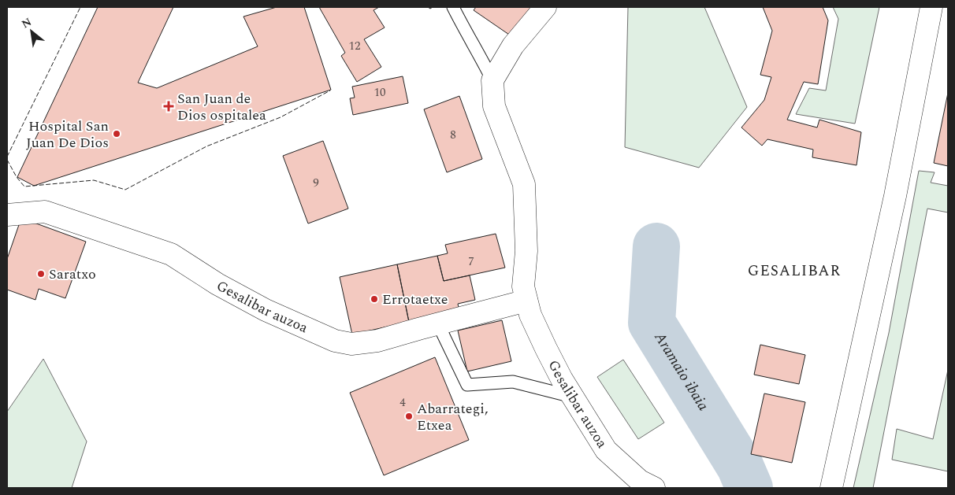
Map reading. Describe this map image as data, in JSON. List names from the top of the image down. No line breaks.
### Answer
{"streets":{"street":["Gesalibar auzoa"]},"districts":["GESALIBAR"],"water":["Aramaio ibaia"],"places":{"health":["San Juan de Dios ospitalea"],"other":["Hospital San Juan De Dios","Saratxo","Errotaetxe","Abarrategi, Etxea"]},"house_numbers":["12","10","8","9","7","4"],"north":"top left"}
